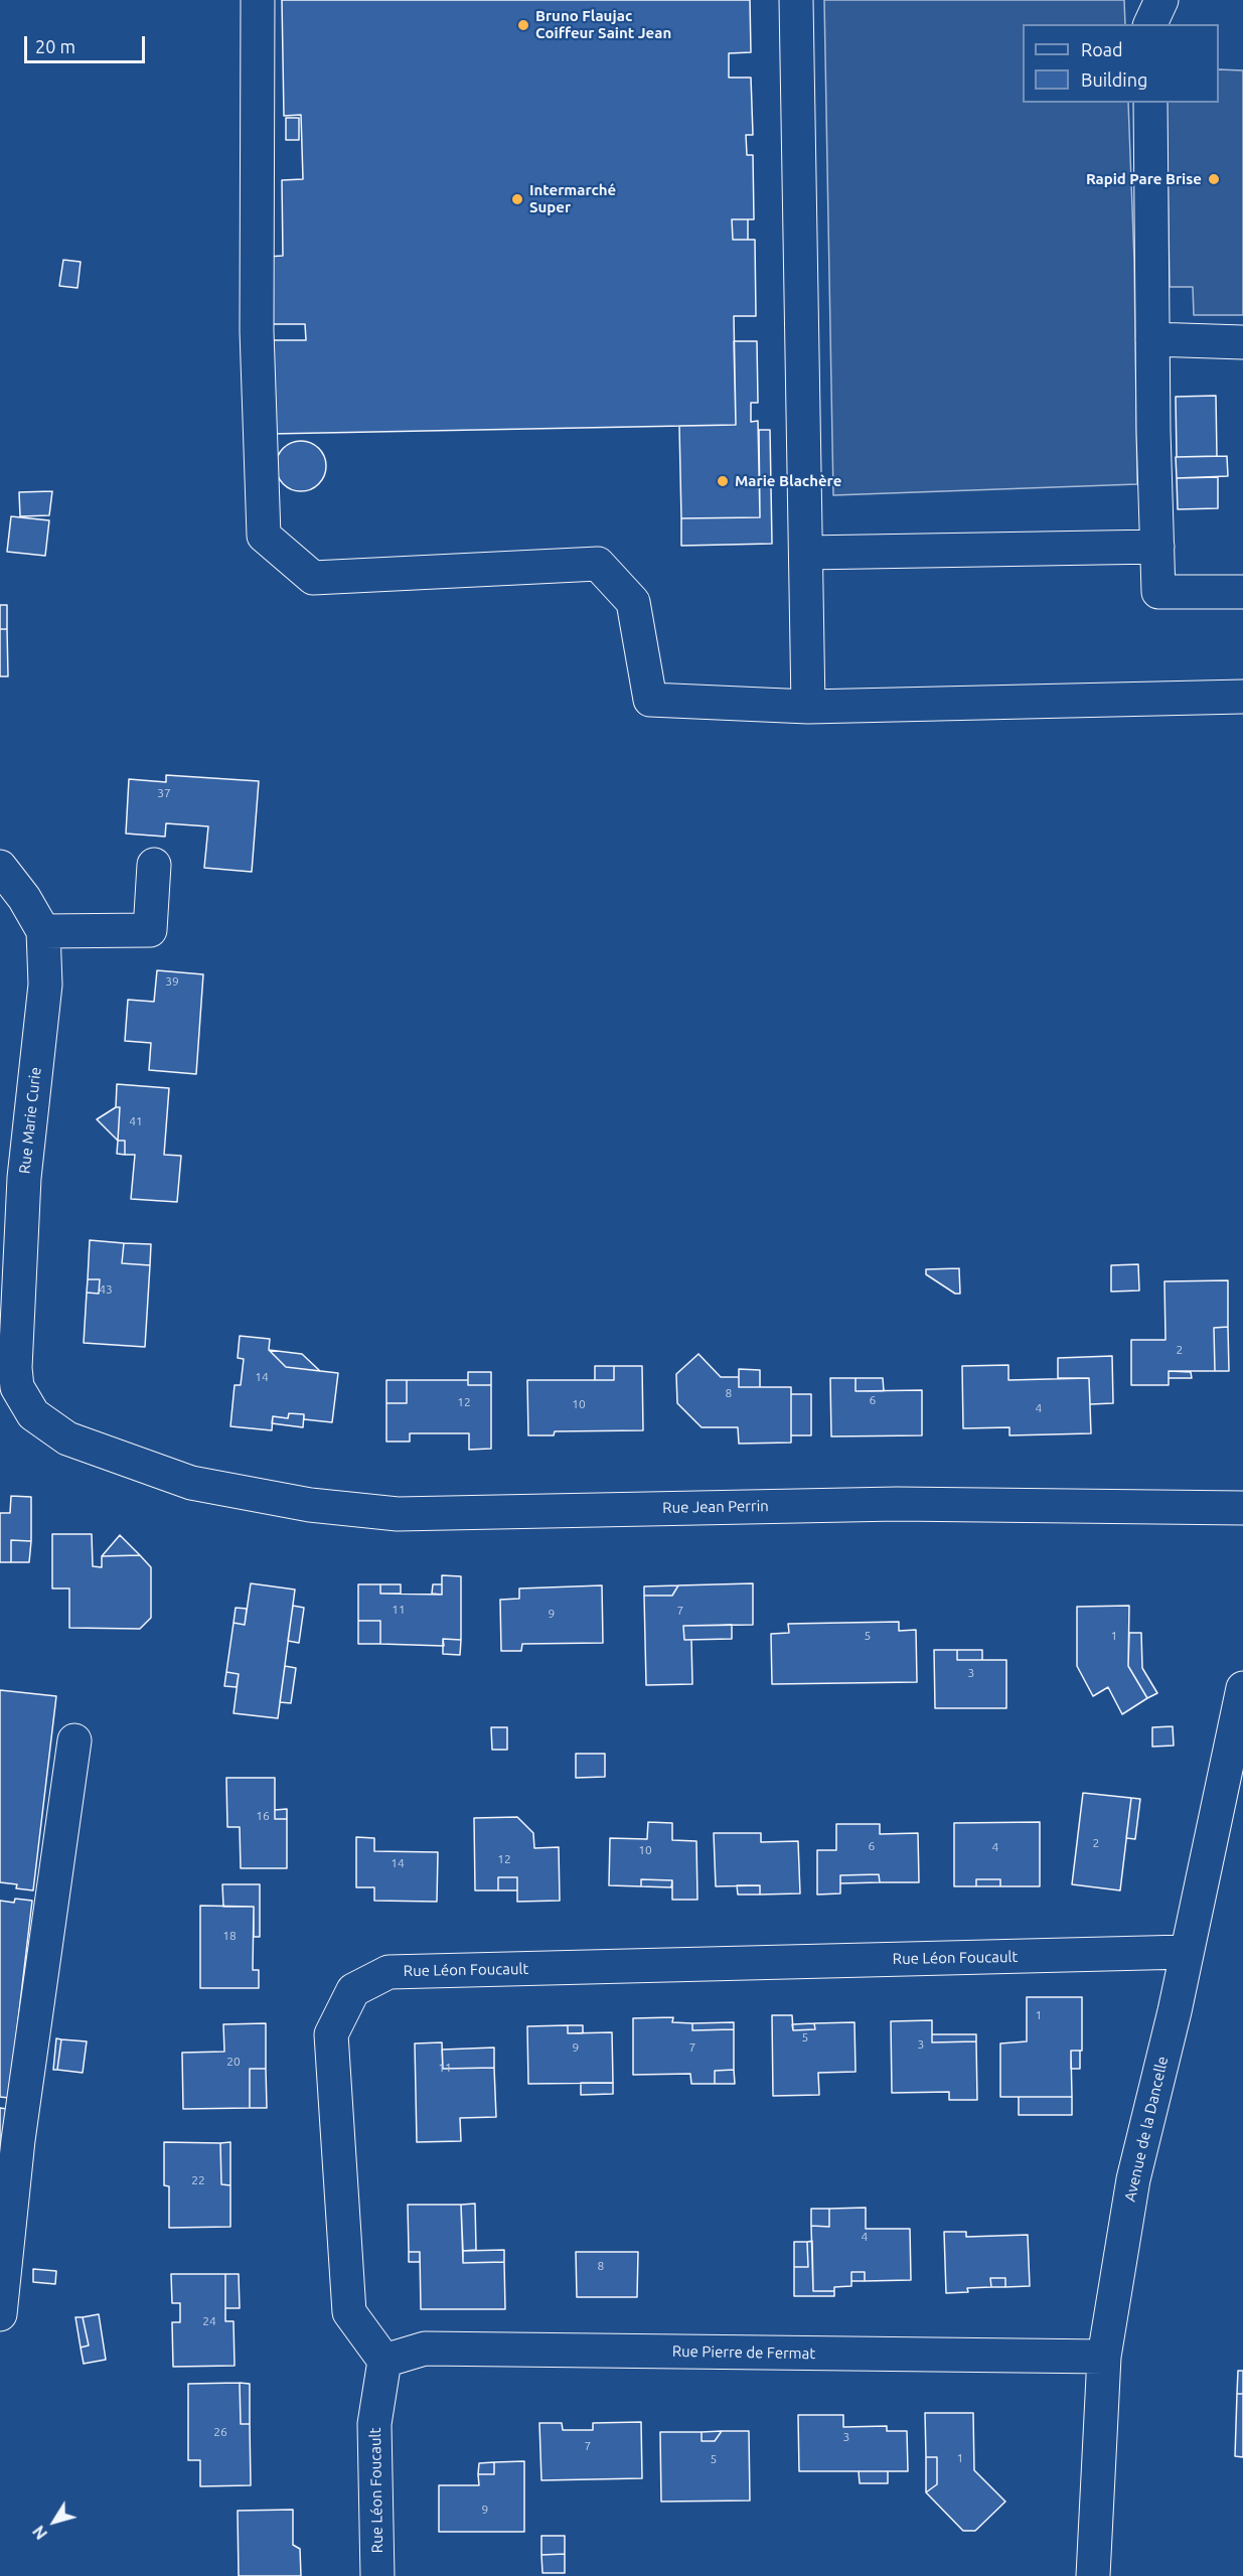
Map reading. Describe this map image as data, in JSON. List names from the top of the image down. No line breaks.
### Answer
{"streets":{"street":["Rue Marie Curie","Rue Jean Perrin","Rue Léon Foucault","Avenue de la Dancelle","Rue Pierre de Fermat"]},"crossings":[["Rue Marie Curie","Rue Jean Perrin"],["Rue Léon Foucault","Avenue de la Dancelle"],["Rue Léon Foucault","Rue Pierre de Fermat"],["Avenue de la Dancelle","Rue Pierre de Fermat"]],"places":["Bruno Flaujac Coiffeur Saint Jean","Rapid Pare Brise","Intermarché Super","Marie Blachère"],"house_numbers":["37","39","41","43","2","14","8","6","12","10","4","11","7","9","5","1","3","16","2","6","4","10","12","14","18","1","5","3","9","7","20","11","22","4","8","24","26","3","7","1","5","9"],"legend":["Road","Building"],"scale_bar":"20 m","north":"bottom left"}
